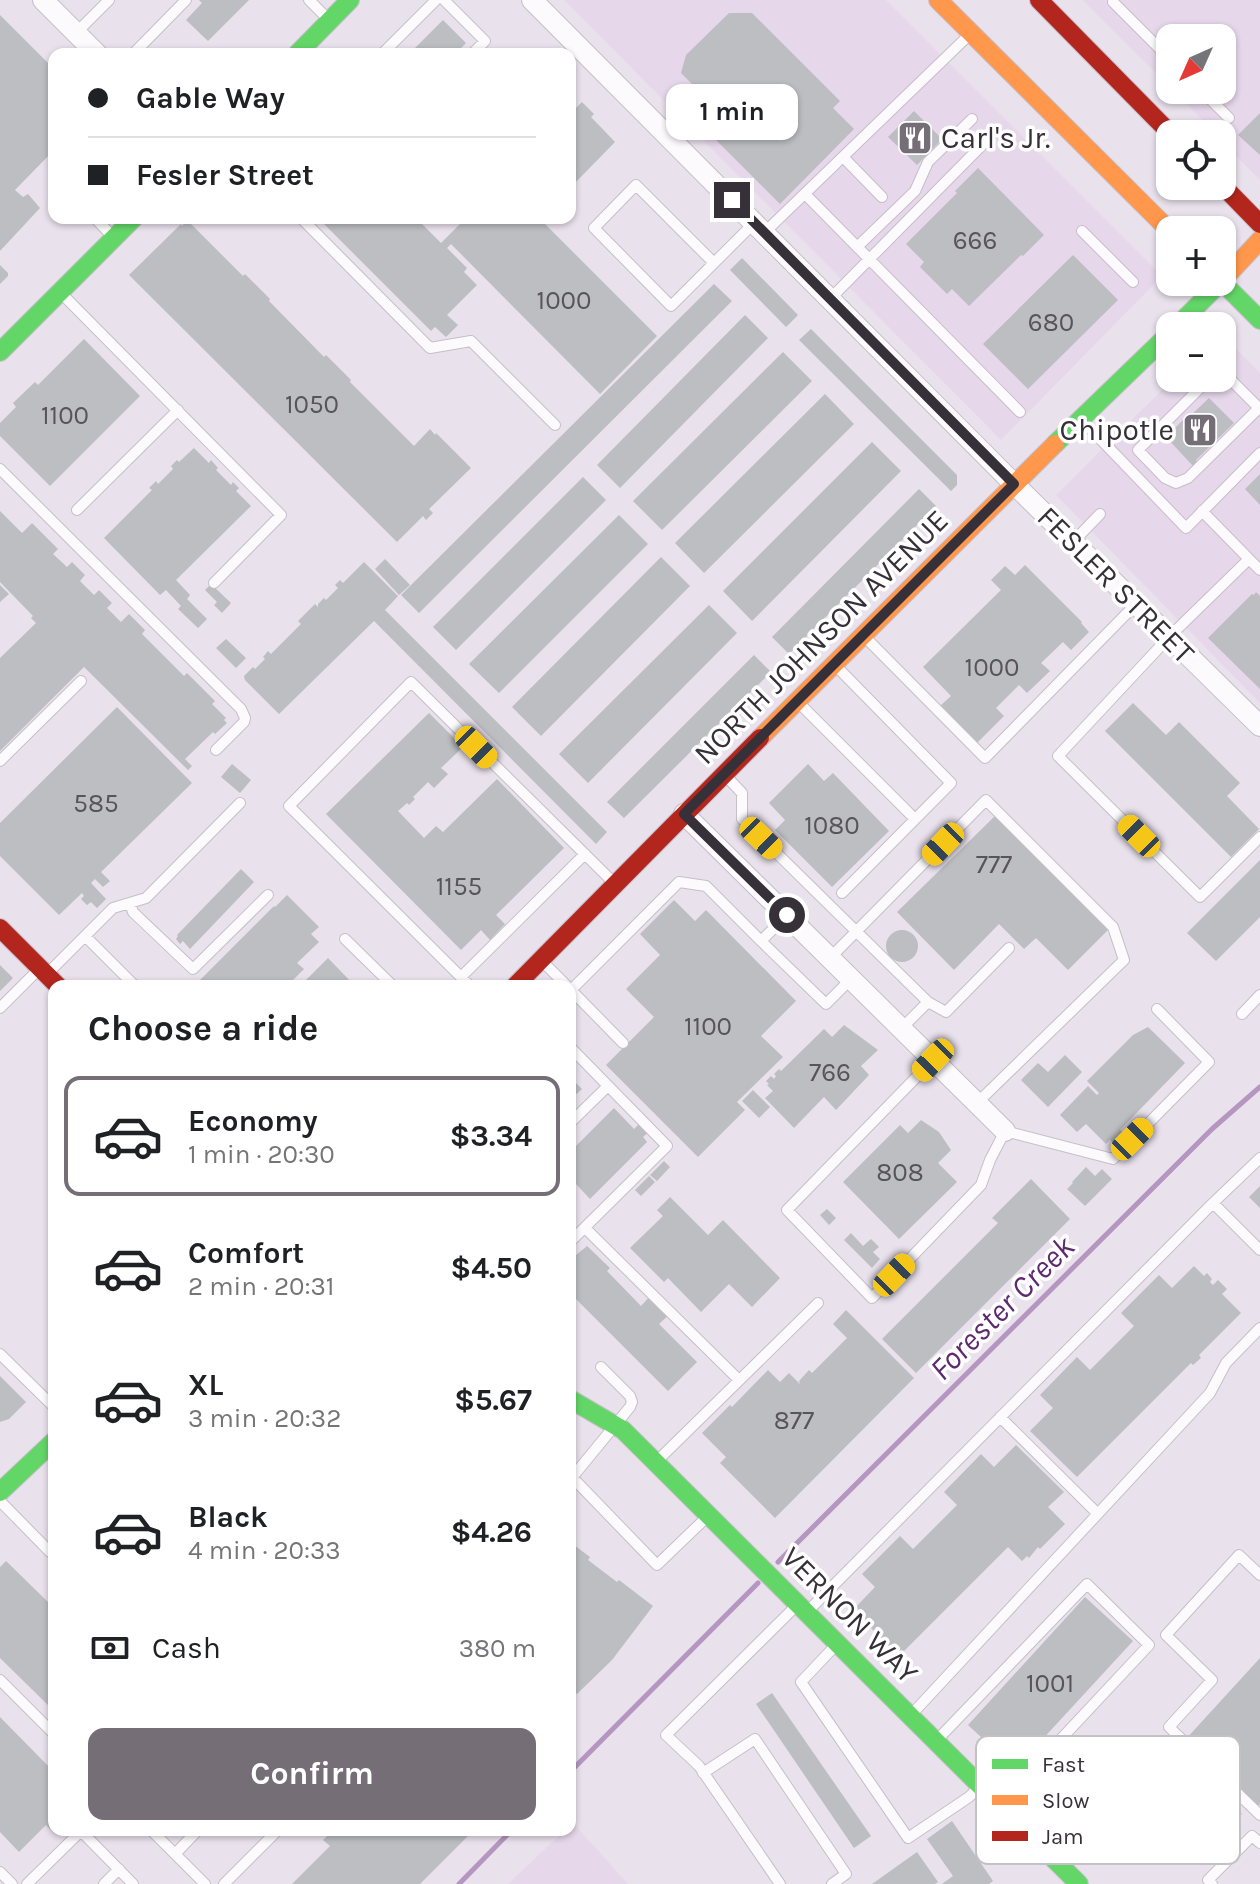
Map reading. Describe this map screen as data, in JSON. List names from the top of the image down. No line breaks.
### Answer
{"streets":{"main road":["NORTH JOHNSON AVENUE","VERNON WAY"],"street":["FESLER STREET"]},"crossings":[["FESLER STREET","NORTH JOHNSON AVENUE"]],"water":["Forester Creek"],"places":{"restaurant":["Carl's Jr.","Chipotle"]},"house_numbers":["666","1000","680","1050","1100","1000","585","1080","777","1155","1100","766","808","877","1001"],"legend":["Fast","Slow","Jam"],"north":"bottom left","page":{"map_buttons":["+","−"],"banner":["Gable Way","Fesler Street"],"bubble":"1 min","heading":"Choose a ride","list":[{"name":"Economy","note":"1 min · 20:30","value":"$3.34"},{"name":"Comfort","note":"2 min · 20:31","value":"$4.50"},{"name":"XL","note":"3 min · 20:32","value":"$5.67"},{"name":"Black","note":"4 min · 20:33","value":"$4.26"}],"pay":["Cash","380 m"],"buttons":"Confirm"}}
